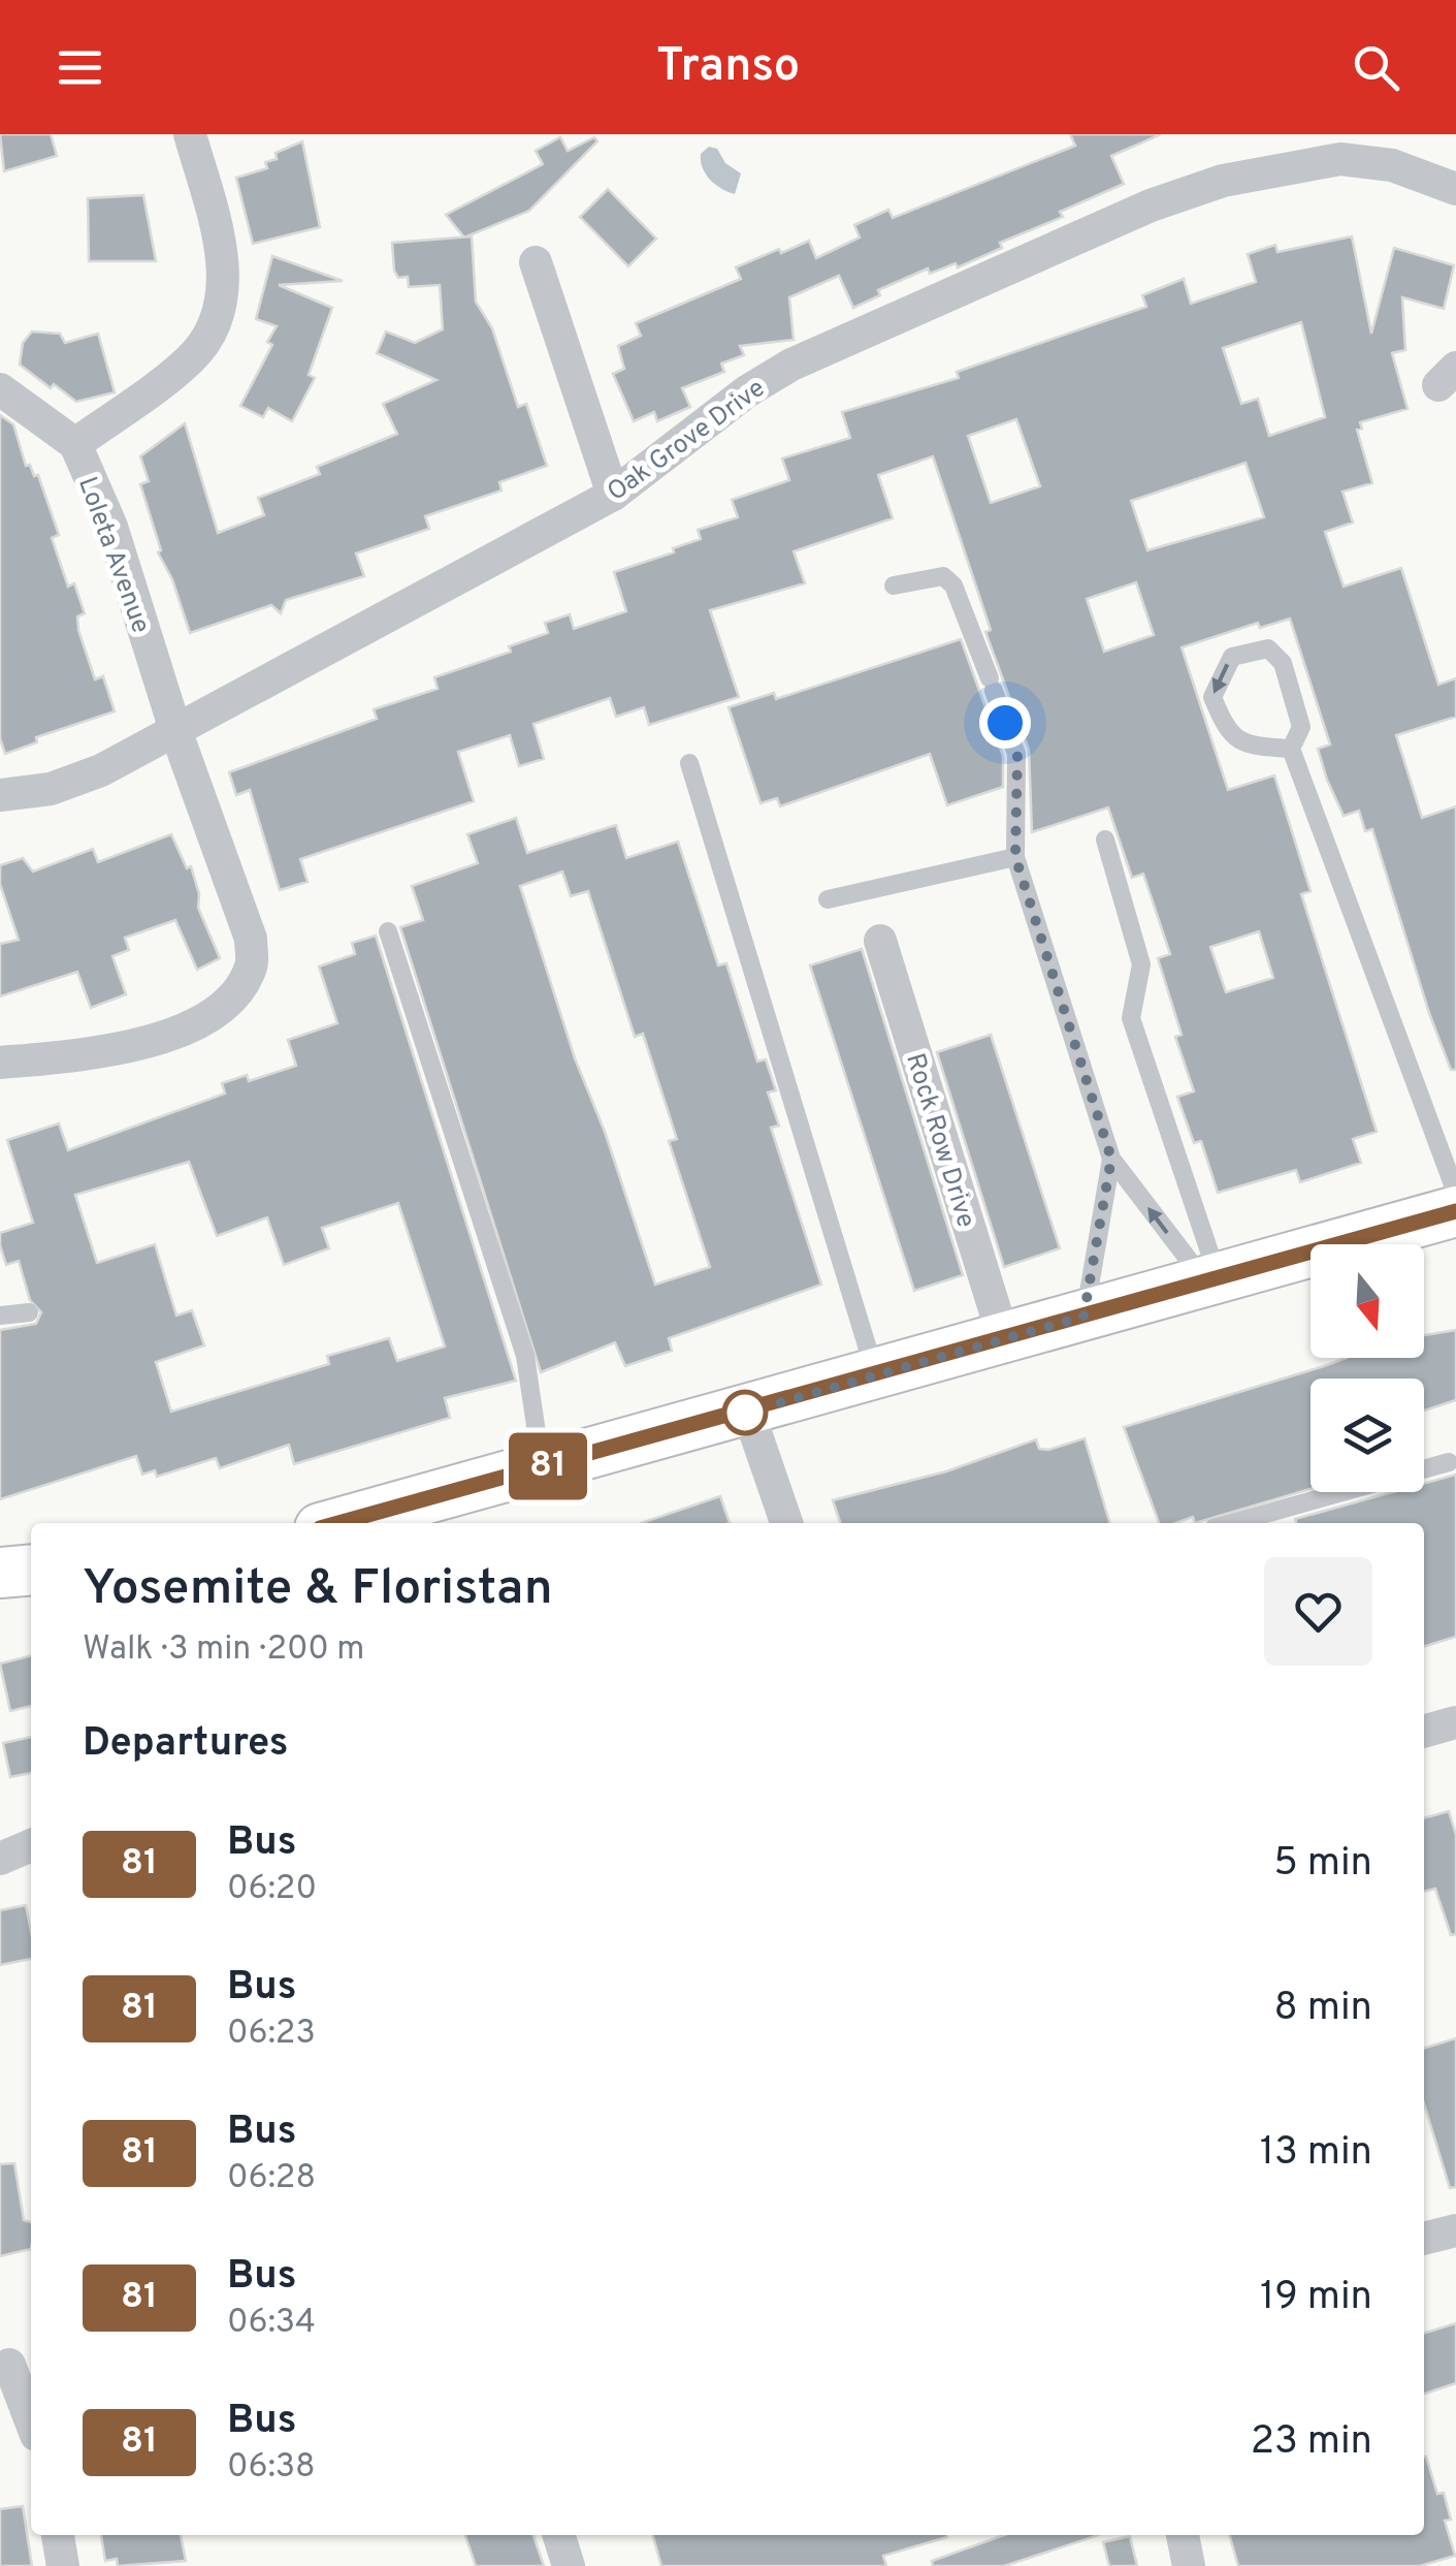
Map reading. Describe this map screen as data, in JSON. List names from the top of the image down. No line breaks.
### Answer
{"streets":{"street":["Oak Grove Drive","Loleta Avenue","Rock Row Drive"]},"crossings":[["Oak Grove Drive","Loleta Avenue"]],"lines":["bus line 81"],"north":"bottom","page":{"header":"Transo","on_map":"81","heading":[["Yosemite & Floristan","Walk · 3 min · 200 m"],"Departures"],"list":[{"mark":"81","name":"Bus","note":"06:20","value":"5 min"},{"mark":"81","name":"Bus","note":"06:23","value":"8 min"},{"mark":"81","name":"Bus","note":"06:28","value":"13 min"},{"mark":"81","name":"Bus","note":"06:34","value":"19 min"},{"mark":"81","name":"Bus","note":"06:38","value":"23 min"}]}}
